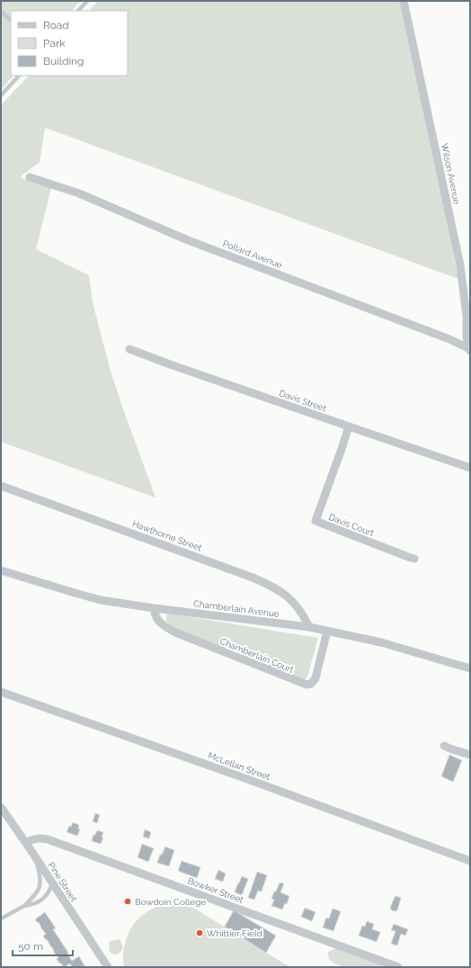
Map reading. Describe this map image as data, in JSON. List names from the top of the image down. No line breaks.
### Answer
{"streets":{"street":["Wilson Avenue","Pollard Avenue","Davis Street","Davis Court","Hawthorne Street","Chamberlain Avenue","Chamberlain Court","McLellan Street","Pine Street","Bowker Street"]},"crossings":[["Wilson Avenue","Pollard Avenue"],["Davis Street","Davis Court"],["Hawthorne Street","Chamberlain Avenue"],["Chamberlain Avenue","Chamberlain Court"],["Pine Street","Bowker Street"]],"places":["Bowdoin College","Whittier Field"],"legend":["Road","Park","Building"],"scale_bar":"50 m"}
